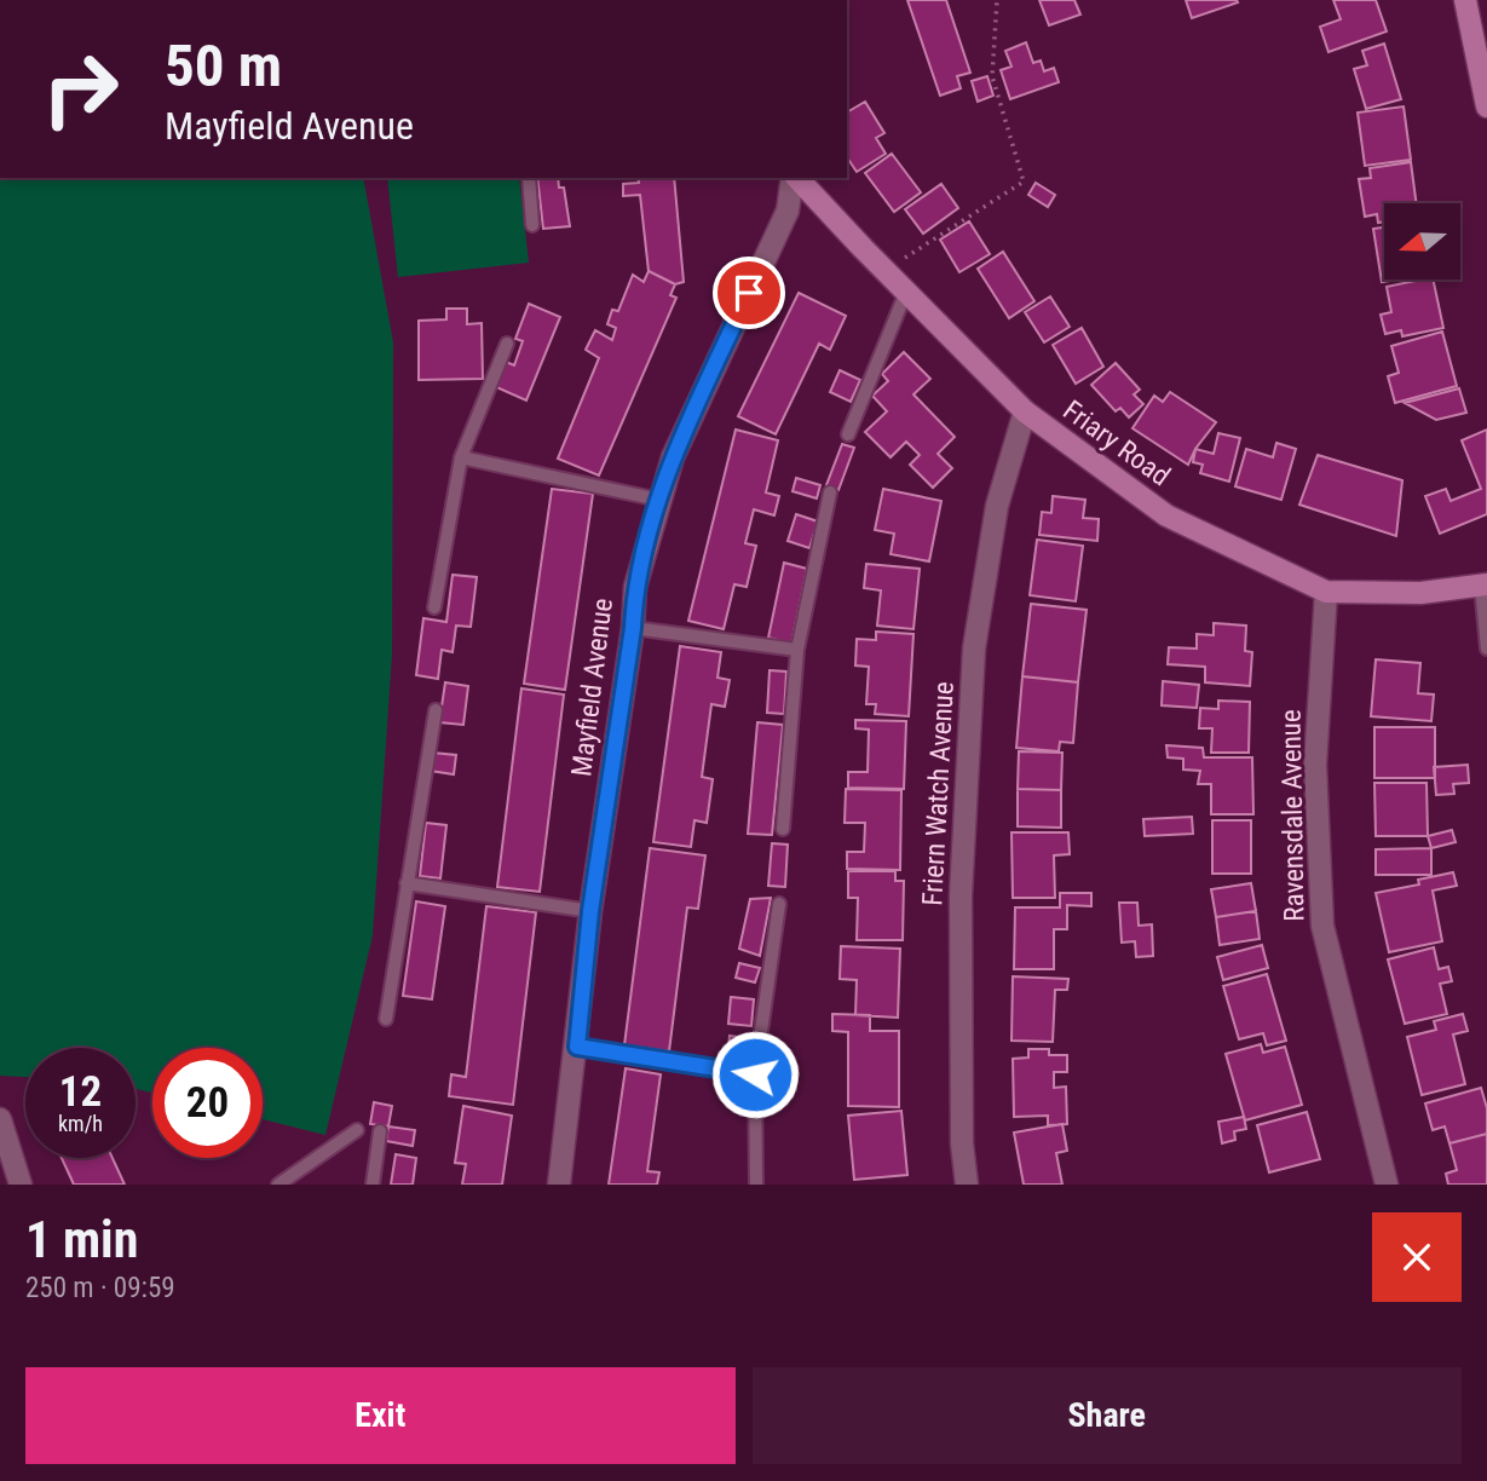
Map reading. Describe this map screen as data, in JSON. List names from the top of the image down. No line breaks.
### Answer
{"streets":{"street":["Friary Road","Mayfield Avenue","Friern Watch Avenue","Ravensdale Avenue"]},"crossings":[["Friary Road","Friern Watch Avenue"],["Friary Road","Ravensdale Avenue"]],"north":"left","page":{"turn":["50 m","Mayfield Avenue"],"speed":"12 km/h","limit":"20","heading":["1 min","250 m · 09:59"],"buttons":["Exit","Share"]}}
